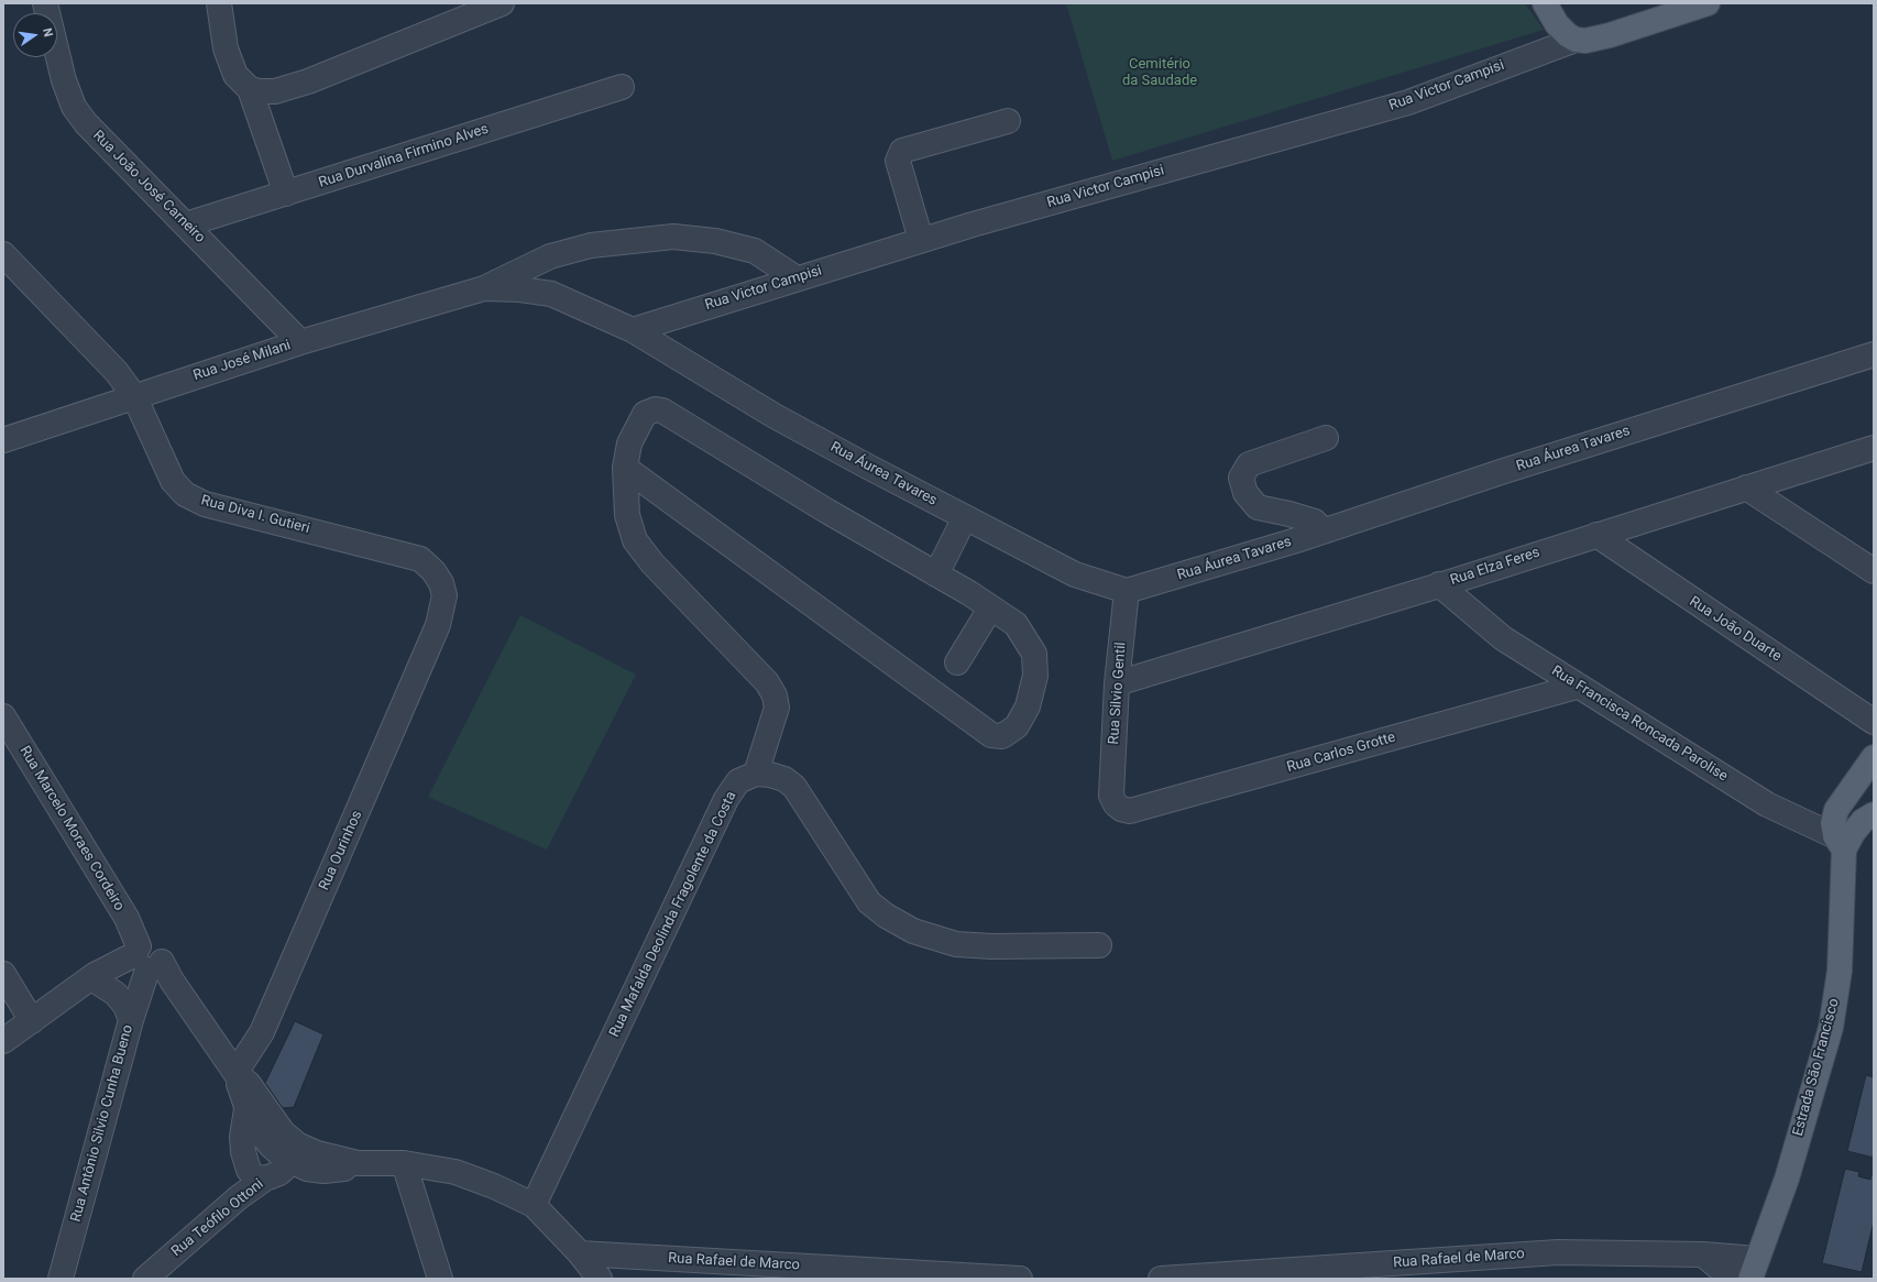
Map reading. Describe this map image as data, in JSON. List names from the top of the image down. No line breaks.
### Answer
{"streets":{"main road":["Estrada São Francisco"],"street":["Rua Victor Campisi","Rua Durvalina Firmino Alves","Rua João José Carneiro","Rua José Milani","Rua Áurea Tavares","Rua Diva I. Gutieri","Rua Elza Feres","Rua João Duarte","Rua Silvio Gentil","Rua Francisca Roncada Parolise","Rua Carlos Grotte","Rua Marcelo Moraes Cordeiro","Rua Ourinhos","Rua Mafalda Deolinda Fragolente da Costa","Rua Antônio Silvio Cunha Bueno","Rua Teófilo Ottoni","Rua Rafael de Marco"]},"crossings":[["Rua Victor Campisi","Rua José Milani"],["Rua Victor Campisi","Rua Áurea Tavares"],["Rua Durvalina Firmino Alves","Rua João José Carneiro"],["Rua João José Carneiro","Rua José Milani"],["Rua José Milani","Rua Áurea Tavares"],["Rua José Milani","Rua Diva I. Gutieri"],["Rua Áurea Tavares","Rua Silvio Gentil"],["Rua Diva I. Gutieri","Rua Ourinhos"],["Rua Elza Feres","Rua João Duarte"],["Rua Elza Feres","Rua Silvio Gentil"],["Rua Elza Feres","Rua Francisca Roncada Parolise"],["Rua Silvio Gentil","Rua Carlos Grotte"],["Rua Francisca Roncada Parolise","Rua Carlos Grotte"],["Rua Francisca Roncada Parolise","Estrada São Francisco"],["Rua Marcelo Moraes Cordeiro","Rua Ourinhos"],["Rua Marcelo Moraes Cordeiro","Rua Antônio Silvio Cunha Bueno"],["Rua Marcelo Moraes Cordeiro","Rua Teófilo Ottoni"],["Estrada São Francisco","Rua Rafael de Marco"]],"parks":["Cemitério da Saudade"],"north":"right"}
